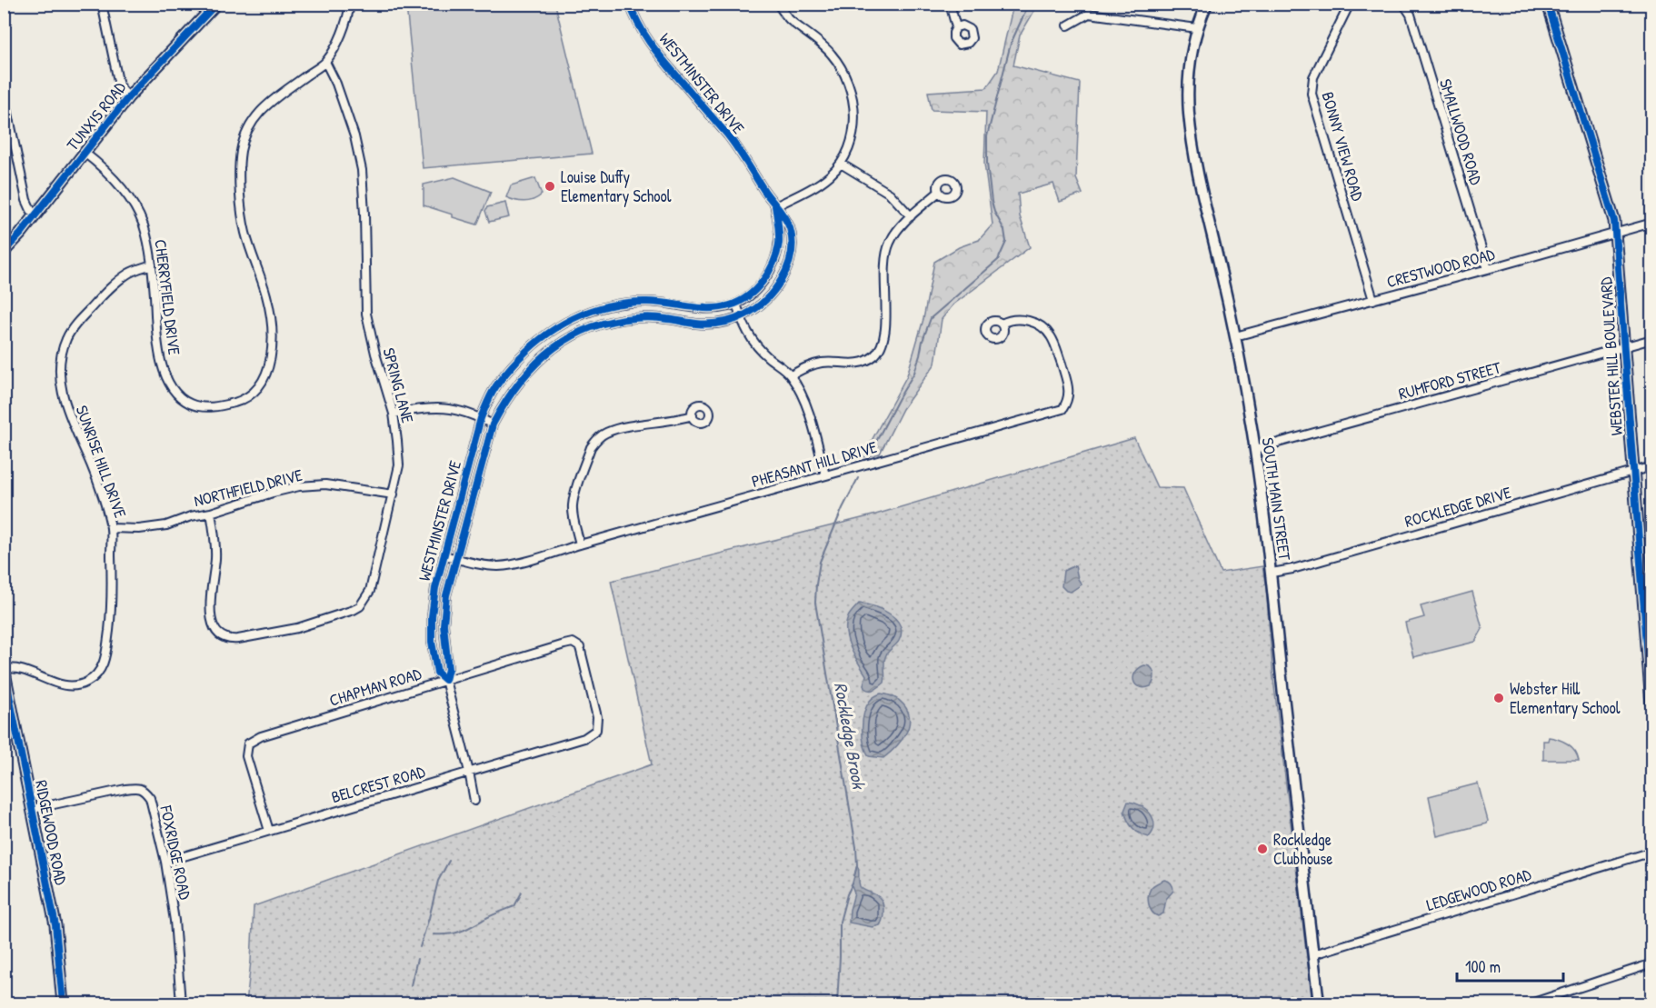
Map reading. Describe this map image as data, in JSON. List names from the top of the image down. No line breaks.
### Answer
{"streets":{"main road":["TUNXIS ROAD","WEBSTER HILL BOULEVARD","SOUTH MAIN STREET","RIDGEWOOD ROAD"],"street":["WESTMINSTER DRIVE","SMALLWOOD ROAD","BONNY VIEW ROAD","CRESTWOOD ROAD","CHERRYFIELD DRIVE","RUMFORD STREET","SPRING LANE","SUNRISE HILL DRIVE","PHEASANT HILL DRIVE","NORTHFIELD DRIVE","ROCKLEDGE DRIVE","CHAPMAN ROAD","BELCREST ROAD","FOXRIDGE ROAD","LEDGEWOOD ROAD"]},"crossings":[["WESTMINSTER DRIVE","PHEASANT HILL DRIVE"],["WESTMINSTER DRIVE","CHAPMAN ROAD"],["WESTMINSTER DRIVE","BELCREST ROAD"],["TUNXIS ROAD","CHERRYFIELD DRIVE"],["SMALLWOOD ROAD","CRESTWOOD ROAD"],["BONNY VIEW ROAD","CRESTWOOD ROAD"],["CRESTWOOD ROAD","WEBSTER HILL BOULEVARD"],["CRESTWOOD ROAD","SOUTH MAIN STREET"],["CHERRYFIELD DRIVE","SPRING LANE"],["CHERRYFIELD DRIVE","SUNRISE HILL DRIVE"],["WEBSTER HILL BOULEVARD","RUMFORD STREET"],["WEBSTER HILL BOULEVARD","ROCKLEDGE DRIVE"],["RUMFORD STREET","SOUTH MAIN STREET"],["SPRING LANE","NORTHFIELD DRIVE"],["SUNRISE HILL DRIVE","NORTHFIELD DRIVE"],["SUNRISE HILL DRIVE","RIDGEWOOD ROAD"],["SOUTH MAIN STREET","ROCKLEDGE DRIVE"],["SOUTH MAIN STREET","LEDGEWOOD ROAD"],["CHAPMAN ROAD","BELCREST ROAD"],["BELCREST ROAD","FOXRIDGE ROAD"],["RIDGEWOOD ROAD","FOXRIDGE ROAD"]],"water":["Rockledge Brook"],"places":["Louise Duffy Elementary School","Webster Hill Elementary School","Rockledge Clubhouse"],"scale_bar":"100 m"}
